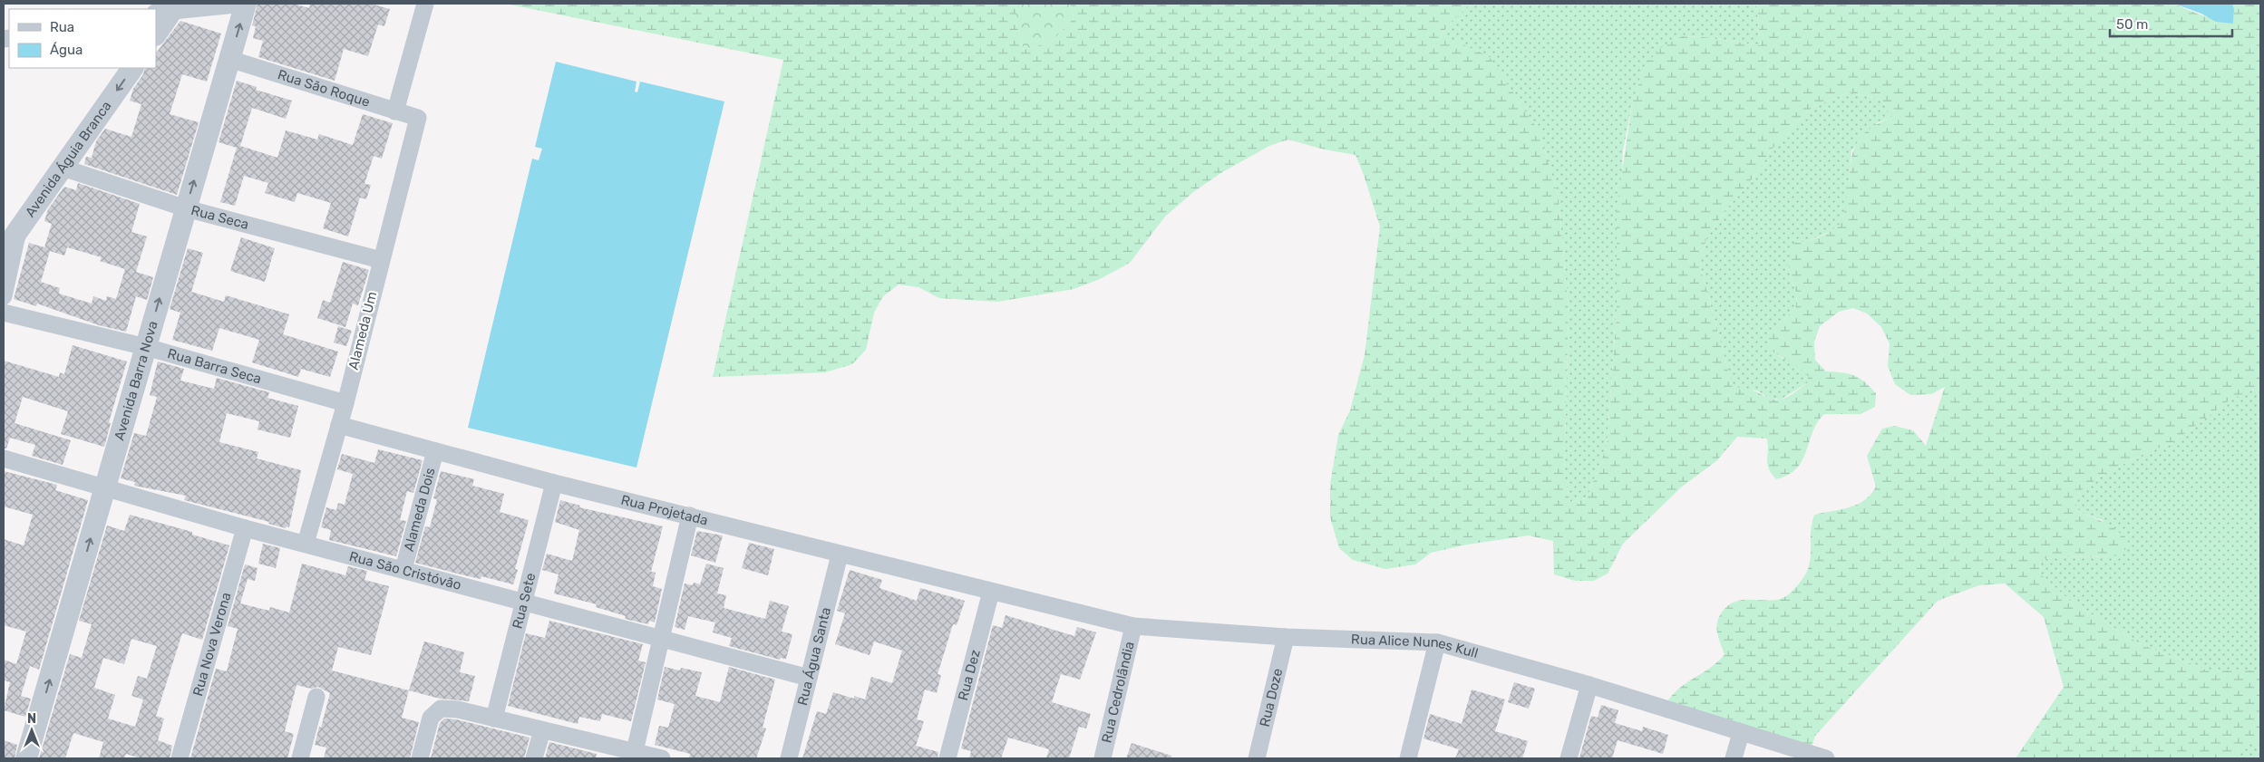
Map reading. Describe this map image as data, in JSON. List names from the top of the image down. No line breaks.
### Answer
{"streets":{"street":["Rua São Roque","Avenida Águia Branca","Rua Seca","Alameda Um","Rua Barra Seca","Avenida Barra Nova","Alameda Dois","Rua Projetada","Rua São Cristóvão","Rua Sete","Rua Nova Verona","Rua Alice Nunes Kull","Rua Água Santa","Rua Dez","Rua Cedrolândia","Rua Doze"]},"crossings":[["Rua São Roque","Alameda Um"],["Rua São Roque","Avenida Barra Nova"],["Avenida Águia Branca","Rua Seca"],["Rua Seca","Alameda Um"],["Rua Seca","Avenida Barra Nova"],["Alameda Um","Rua Barra Seca"],["Alameda Um","Rua Projetada"],["Alameda Um","Rua São Cristóvão"],["Rua Barra Seca","Avenida Barra Nova"],["Avenida Barra Nova","Rua São Cristóvão"],["Alameda Dois","Rua Projetada"],["Alameda Dois","Rua São Cristóvão"],["Rua Projetada","Rua Sete"],["Rua Projetada","Rua Alice Nunes Kull"],["Rua Projetada","Rua Água Santa"],["Rua Projetada","Rua Dez"],["Rua São Cristóvão","Rua Sete"],["Rua São Cristóvão","Rua Nova Verona"],["Rua São Cristóvão","Rua Água Santa"],["Rua Alice Nunes Kull","Rua Dez"],["Rua Alice Nunes Kull","Rua Cedrolândia"],["Rua Alice Nunes Kull","Rua Doze"]],"one_way":["Avenida Águia Branca","Avenida Barra Nova"],"legend":["Rua","Água"],"scale_bar":"50 m","north":"top"}
